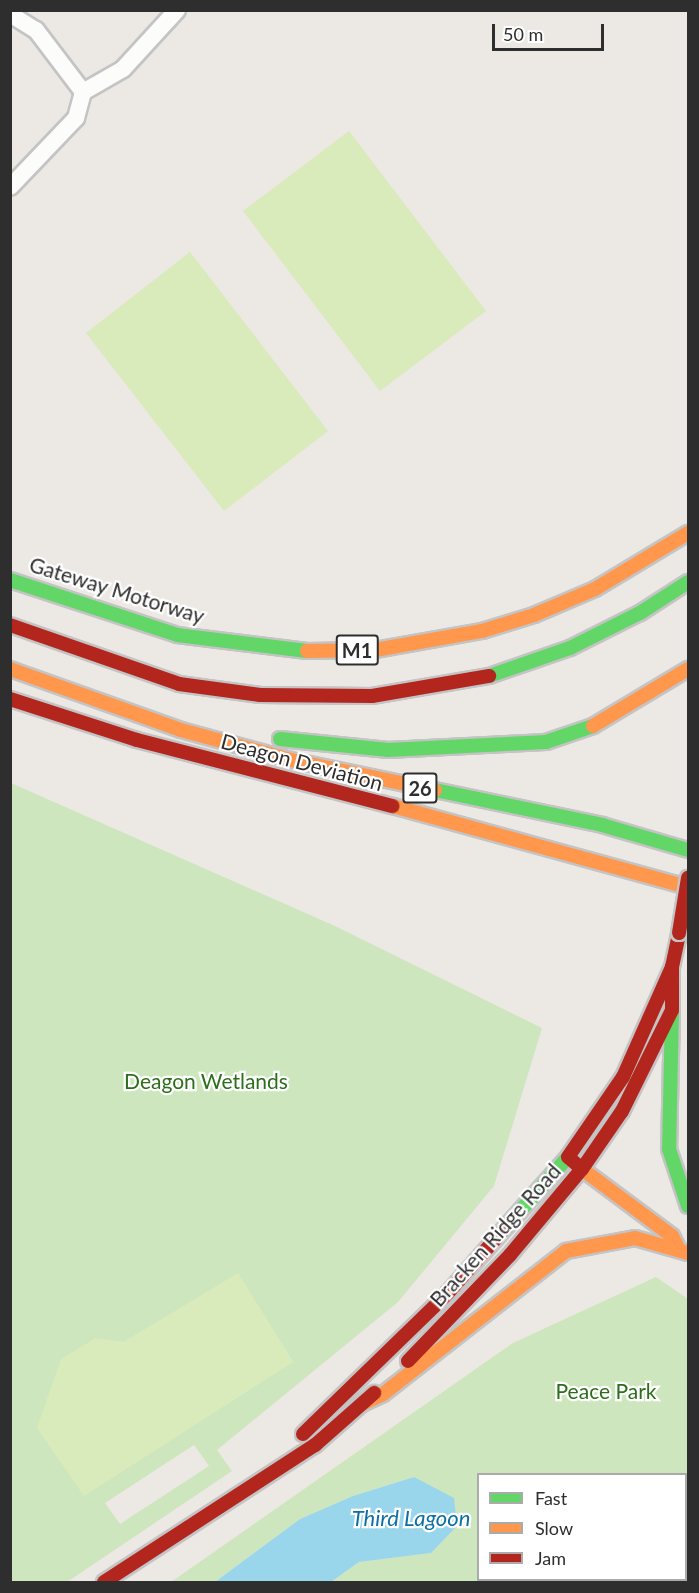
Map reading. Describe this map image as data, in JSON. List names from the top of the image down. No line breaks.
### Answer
{"streets":{"main road":["Gateway Motorway","M1","Deagon Deviation","26","Bracken Ridge Road"]},"water":["Third Lagoon"],"parks":["Deagon Wetlands","Peace Park"],"legend":["Fast","Slow","Jam"],"scale_bar":"50 m"}
